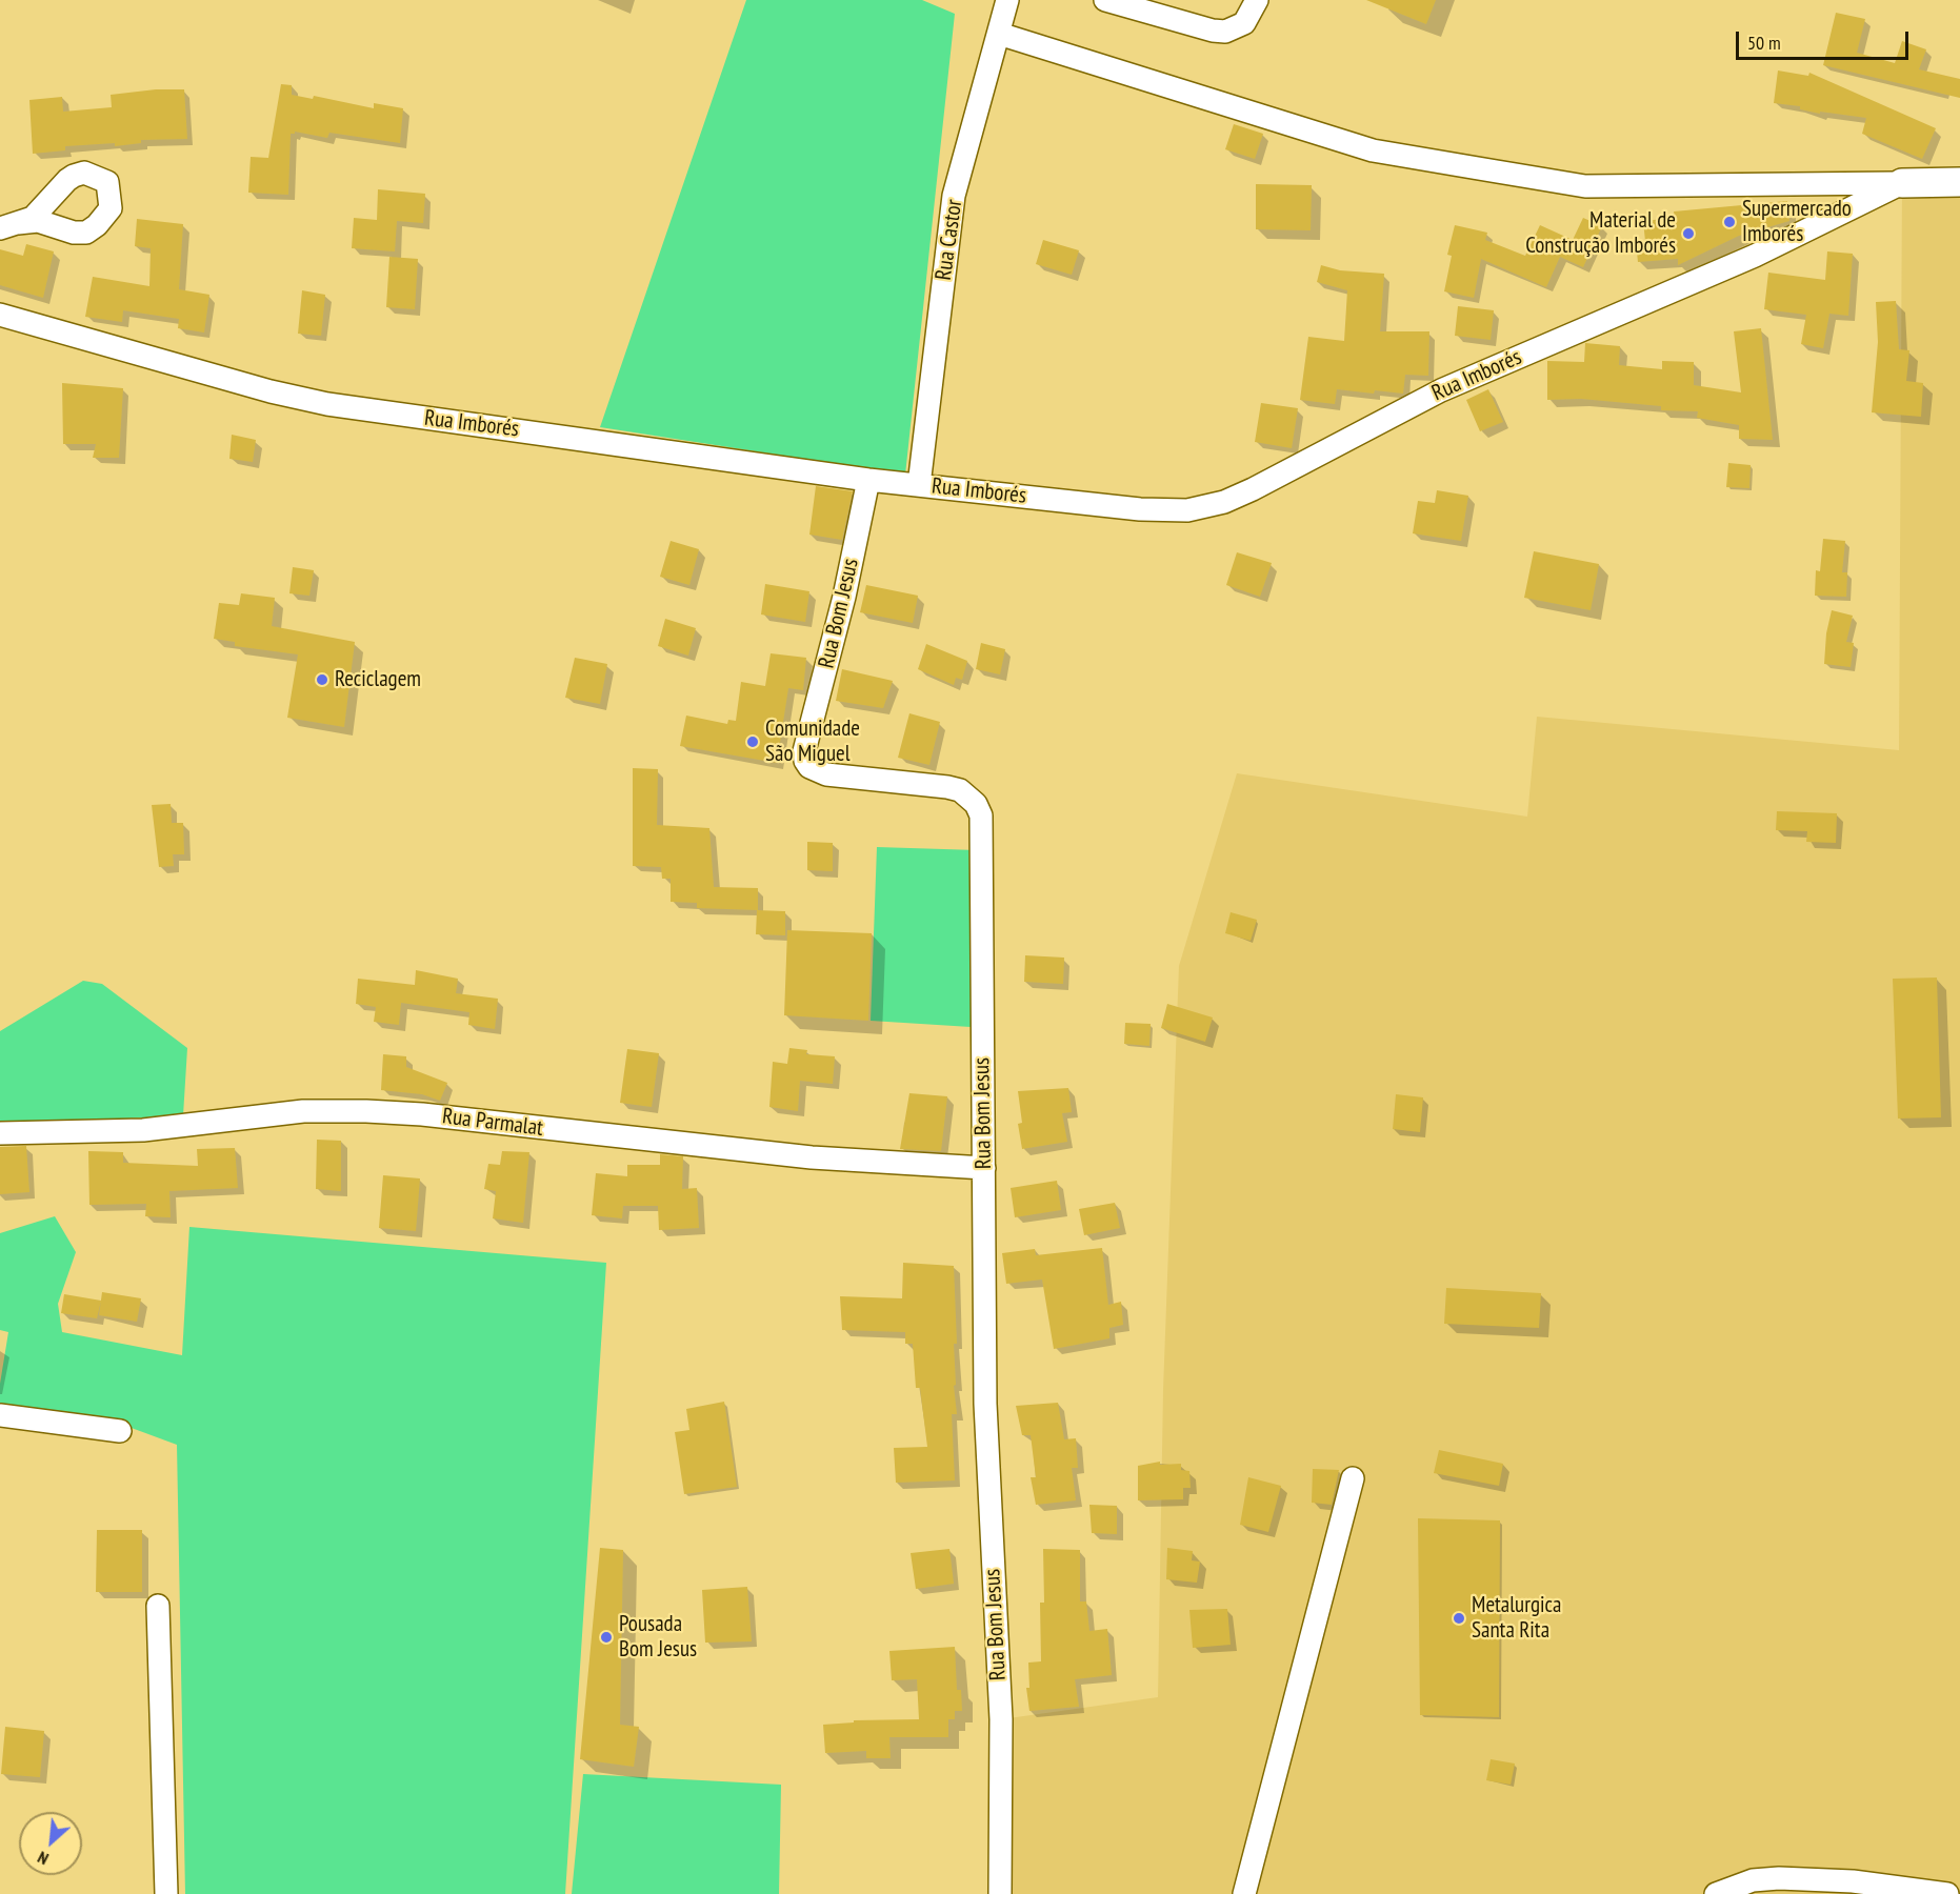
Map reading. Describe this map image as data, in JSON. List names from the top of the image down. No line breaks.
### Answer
{"streets":{"street":["Rua Castor","Rua Imborés","Rua Bom Jesus","Rua Parmalat"]},"crossings":[["Rua Castor","Rua Imborés"],["Rua Imborés","Rua Bom Jesus"],["Rua Bom Jesus","Rua Parmalat"]],"places":["Supermercado Imborés","Material de Construção Imborés","Reciclagem","Comunidade São Miguel","Metalurgica Santa Rita","Pousada Bom Jesus"],"scale_bar":"50 m","north":"bottom left"}
